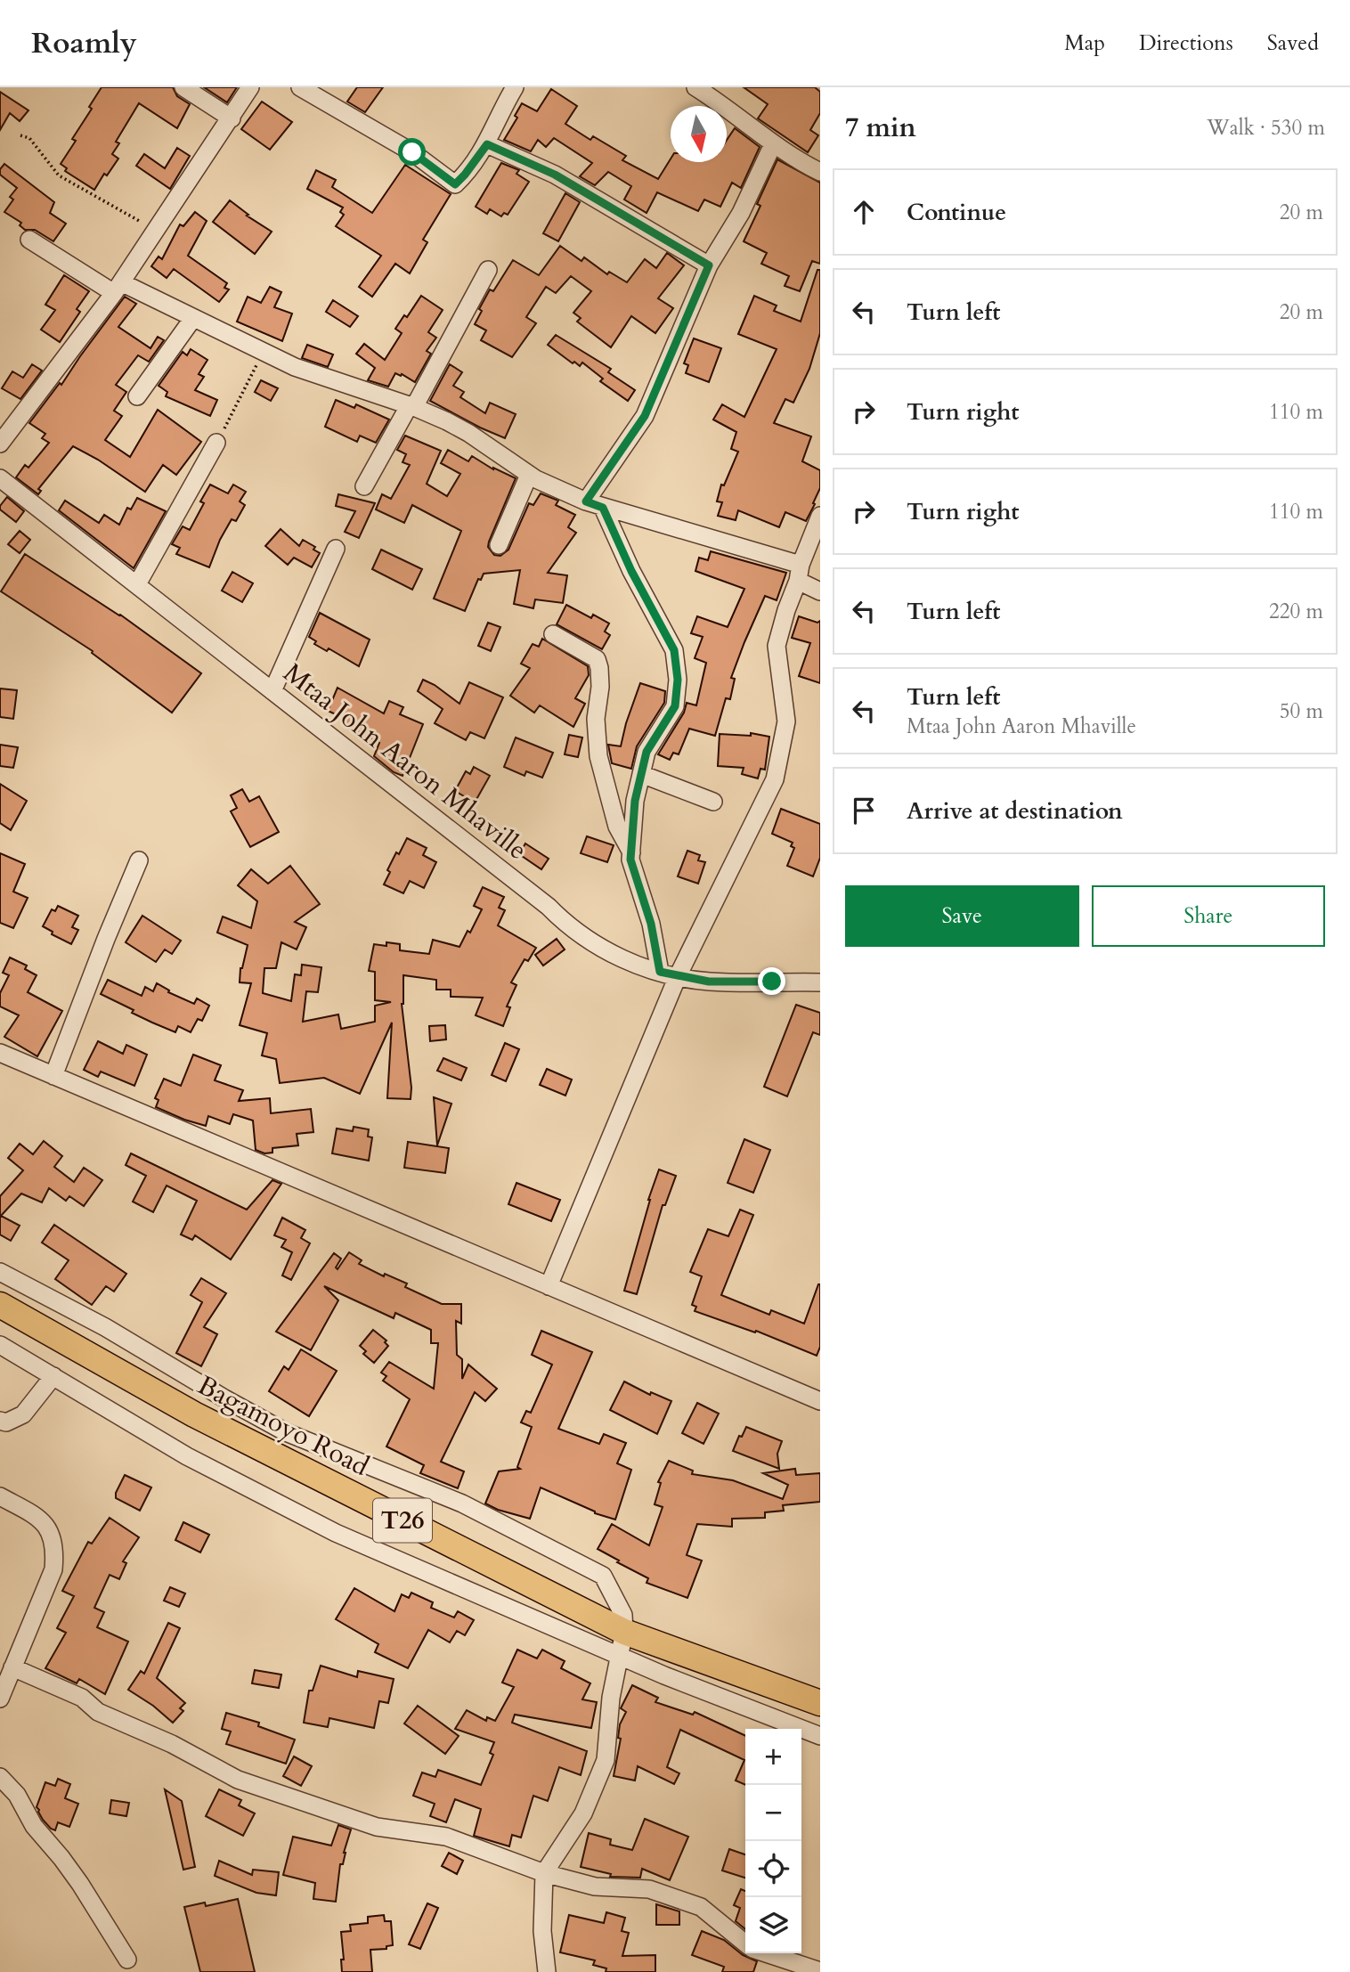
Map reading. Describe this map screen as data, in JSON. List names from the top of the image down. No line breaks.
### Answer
{"streets":{"highway":["Bagamoyo Road","T26"],"street":["Mtaa John Aaron Mhaville"]},"north":"bottom","page":{"header":"Roamly","nav":["Map","Directions","Saved"],"heading":["7 min","Walk · 530 m"],"list":[["Continue","20 m"],["Turn left","20 m"],["Turn right","110 m"],["Turn right","110 m"],["Turn left","220 m"],["Turn left","Mtaa John Aaron Mhaville","50 m"],"Arrive at destination"],"buttons":["Save","Share"],"map_buttons":["+","−"]}}
